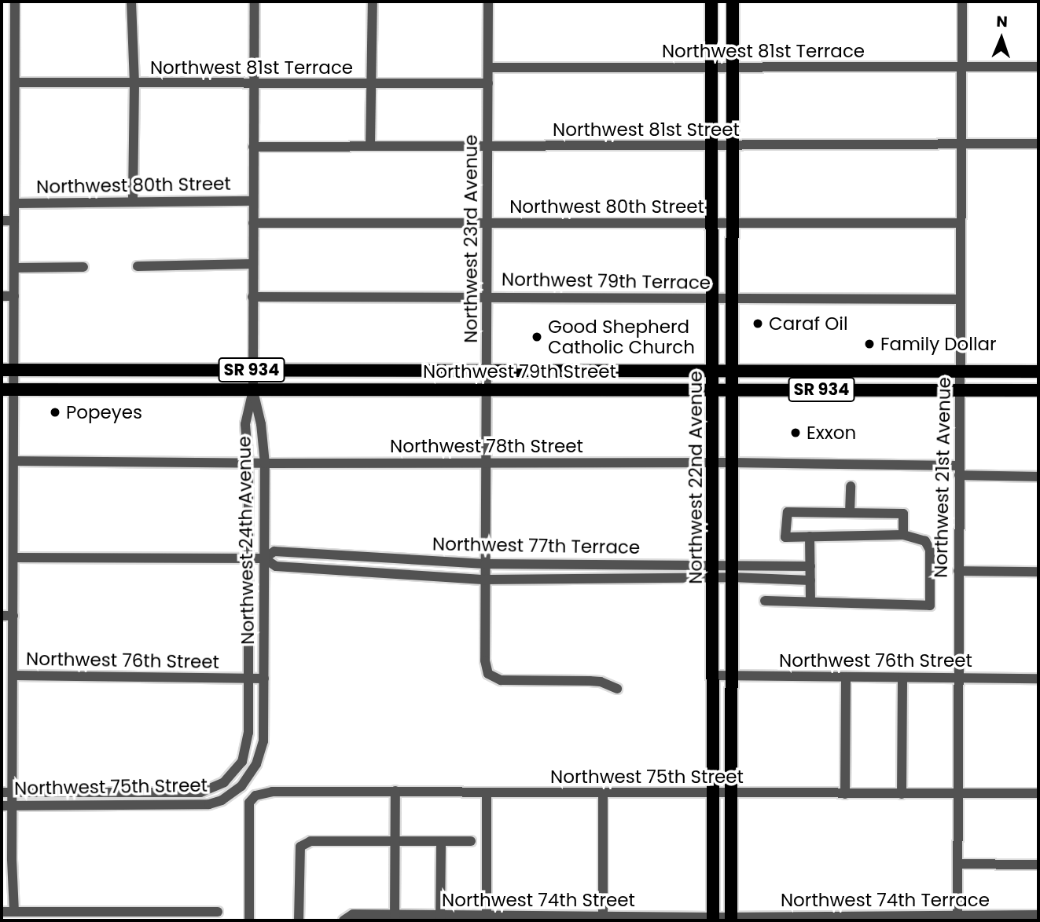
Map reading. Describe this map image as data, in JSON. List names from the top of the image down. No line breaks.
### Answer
{"streets":{"main road":["SR 934","Northwest 79th Street","Northwest 22nd Avenue"],"street":["Northwest 81st Terrace","Northwest 81st Street","Northwest 80th Street","Northwest 23rd Avenue","Northwest 79th Terrace","Northwest 78th Street","Northwest 21st Avenue","Northwest 24th Avenue","Northwest 77th Terrace","Northwest 76th Street","Northwest 75th Street","Northwest 74th Street","Northwest 74th Terrace"]},"crossings":[["Northwest 81st Terrace","Northwest 23rd Avenue"],["Northwest 81st Terrace","Northwest 22nd Avenue"],["Northwest 81st Terrace","Northwest 21st Avenue"],["Northwest 81st Terrace","Northwest 24th Avenue"],["Northwest 81st Street","Northwest 23rd Avenue"],["Northwest 81st Street","Northwest 22nd Avenue"],["Northwest 81st Street","Northwest 21st Avenue"],["Northwest 81st Street","Northwest 24th Avenue"],["Northwest 80th Street","Northwest 23rd Avenue"],["Northwest 80th Street","Northwest 22nd Avenue"],["Northwest 80th Street","Northwest 21st Avenue"],["Northwest 80th Street","Northwest 24th Avenue"],["Northwest 23rd Avenue","Northwest 79th Terrace"],["Northwest 23rd Avenue","Northwest 79th Street"],["Northwest 23rd Avenue","Northwest 78th Street"],["Northwest 23rd Avenue","Northwest 77th Terrace"],["Northwest 79th Terrace","Northwest 22nd Avenue"],["Northwest 79th Terrace","Northwest 21st Avenue"],["Northwest 79th Terrace","Northwest 24th Avenue"],["Northwest 79th Street","Northwest 22nd Avenue"],["Northwest 79th Street","Northwest 21st Avenue"],["Northwest 79th Street","Northwest 24th Avenue"],["Northwest 79th Street","Northwest 75th Street"],["Northwest 78th Street","Northwest 22nd Avenue"],["Northwest 78th Street","Northwest 21st Avenue"],["Northwest 78th Street","Northwest 24th Avenue"],["Northwest 78th Street","Northwest 75th Street"],["Northwest 22nd Avenue","Northwest 77th Terrace"],["Northwest 22nd Avenue","Northwest 76th Street"],["Northwest 22nd Avenue","Northwest 75th Street"],["Northwest 22nd Avenue","Northwest 74th Street"],["Northwest 22nd Avenue","Northwest 74th Terrace"],["Northwest 21st Avenue","Northwest 76th Street"],["Northwest 21st Avenue","Northwest 75th Street"],["Northwest 21st Avenue","Northwest 74th Terrace"],["Northwest 24th Avenue","Northwest 77th Terrace"],["Northwest 24th Avenue","Northwest 76th Street"],["Northwest 24th Avenue","Northwest 75th Street"],["Northwest 77th Terrace","Northwest 75th Street"],["Northwest 76th Street","Northwest 75th Street"],["Northwest 74th Street","Northwest 74th Terrace"]],"places":["Caraf Oil","Good Shepherd Catholic Church","Family Dollar","Popeyes","Exxon"],"north":"top"}
